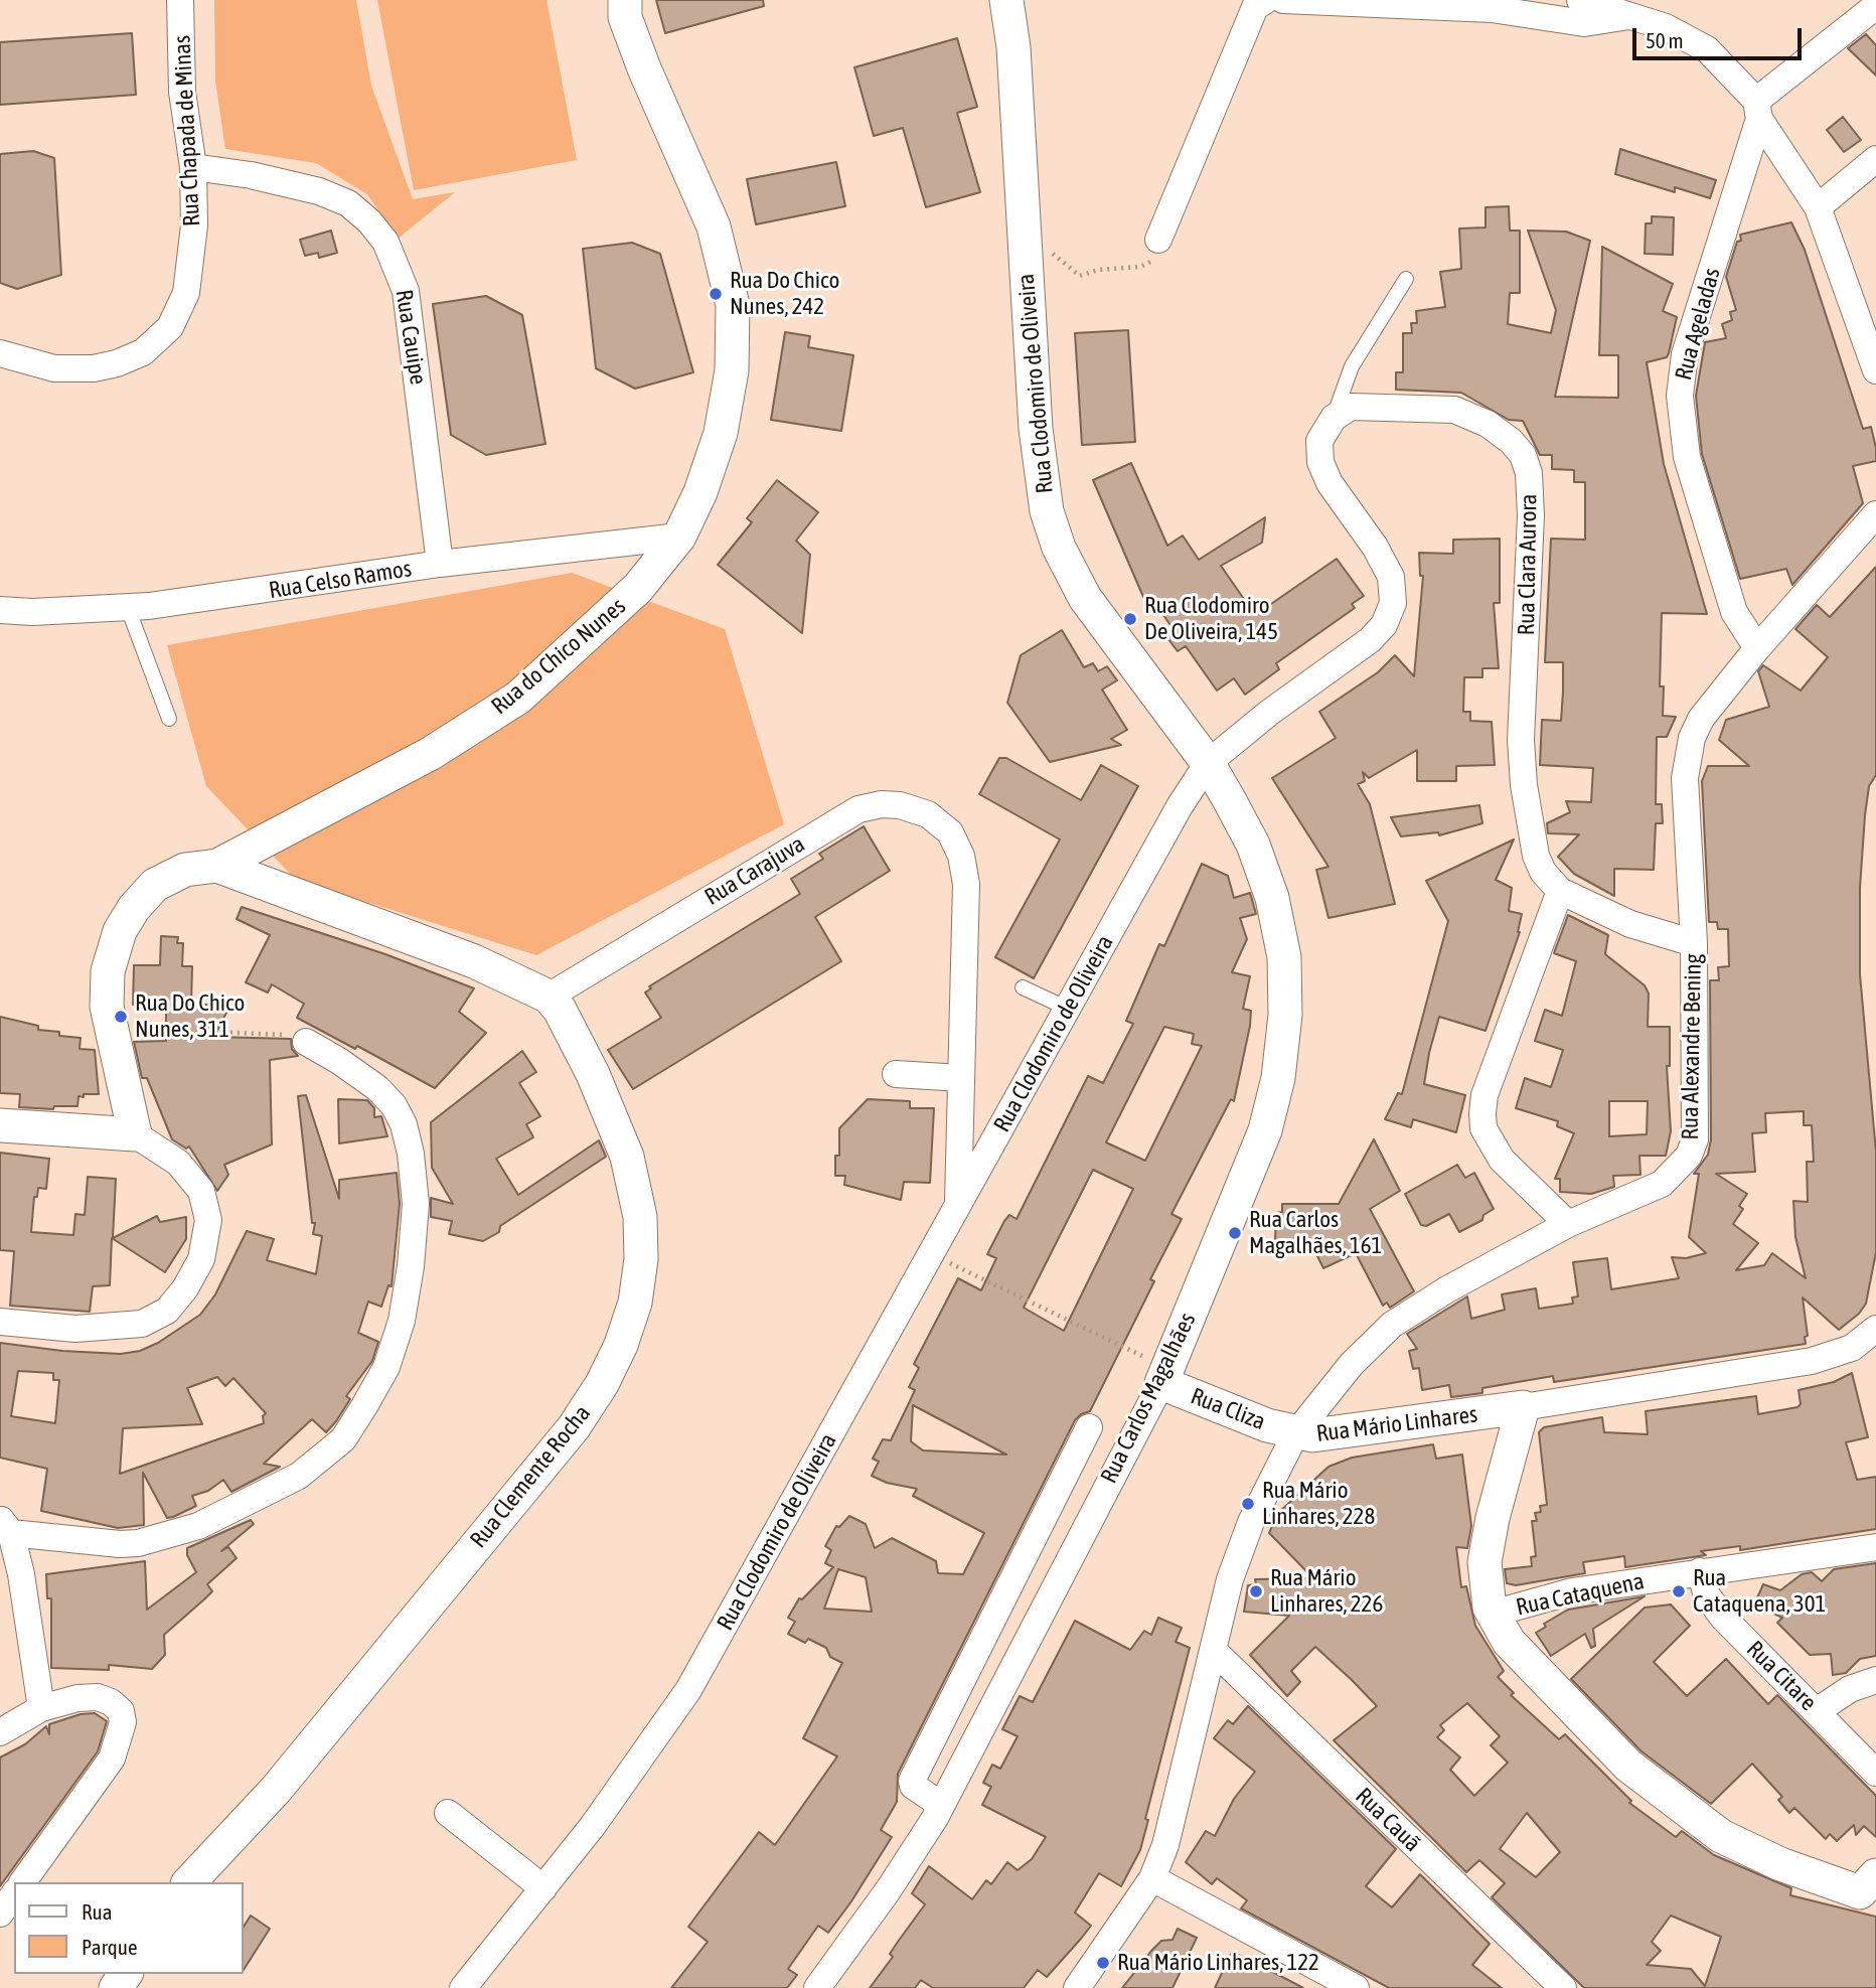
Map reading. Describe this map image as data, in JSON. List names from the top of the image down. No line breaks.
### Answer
{"streets":{"street":["Rua Chapada de Minas","Rua Ageladas","Rua Cauipe","Rua Clodomiro de Oliveira","Rua Clara Aurora","Rua Celso Ramos","Rua do Chico Nunes","Rua Carajuva","Rua Alexandre Bening","Rua Carlos Magalhães","Rua Cliza","Rua Mário Linhares","Rua Clemente Rocha","Rua Cataquena","Rua Citare","Rua Cauã"]},"crossings":[["Rua Chapada de Minas","Rua Cauipe"],["Rua Ageladas","Rua Alexandre Bening"],["Rua Cauipe","Rua Celso Ramos"],["Rua Clodomiro de Oliveira","Rua Carajuva"],["Rua Clodomiro de Oliveira","Rua Carlos Magalhães"],["Rua Clara Aurora","Rua Alexandre Bening"],["Rua Celso Ramos","Rua do Chico Nunes"],["Rua Carajuva","Rua Clemente Rocha"],["Rua Alexandre Bening","Rua Cliza"],["Rua Alexandre Bening","Rua Mário Linhares"],["Rua Carlos Magalhães","Rua Cliza"],["Rua Cliza","Rua Mário Linhares"],["Rua Mário Linhares","Rua Cauã"],["Rua Cataquena","Rua Citare"]],"places":["Rua Do Chico Nunes, 242","Rua Clodomiro De Oliveira, 145","Rua Do Chico Nunes, 311","Rua Carlos Magalhães, 161","Rua Mário Linhares, 228","Rua Mário Linhares, 226","Rua Cataquena, 301","Rua Mário Linhares, 122"],"legend":["Rua","Parque"],"scale_bar":"50 m"}
